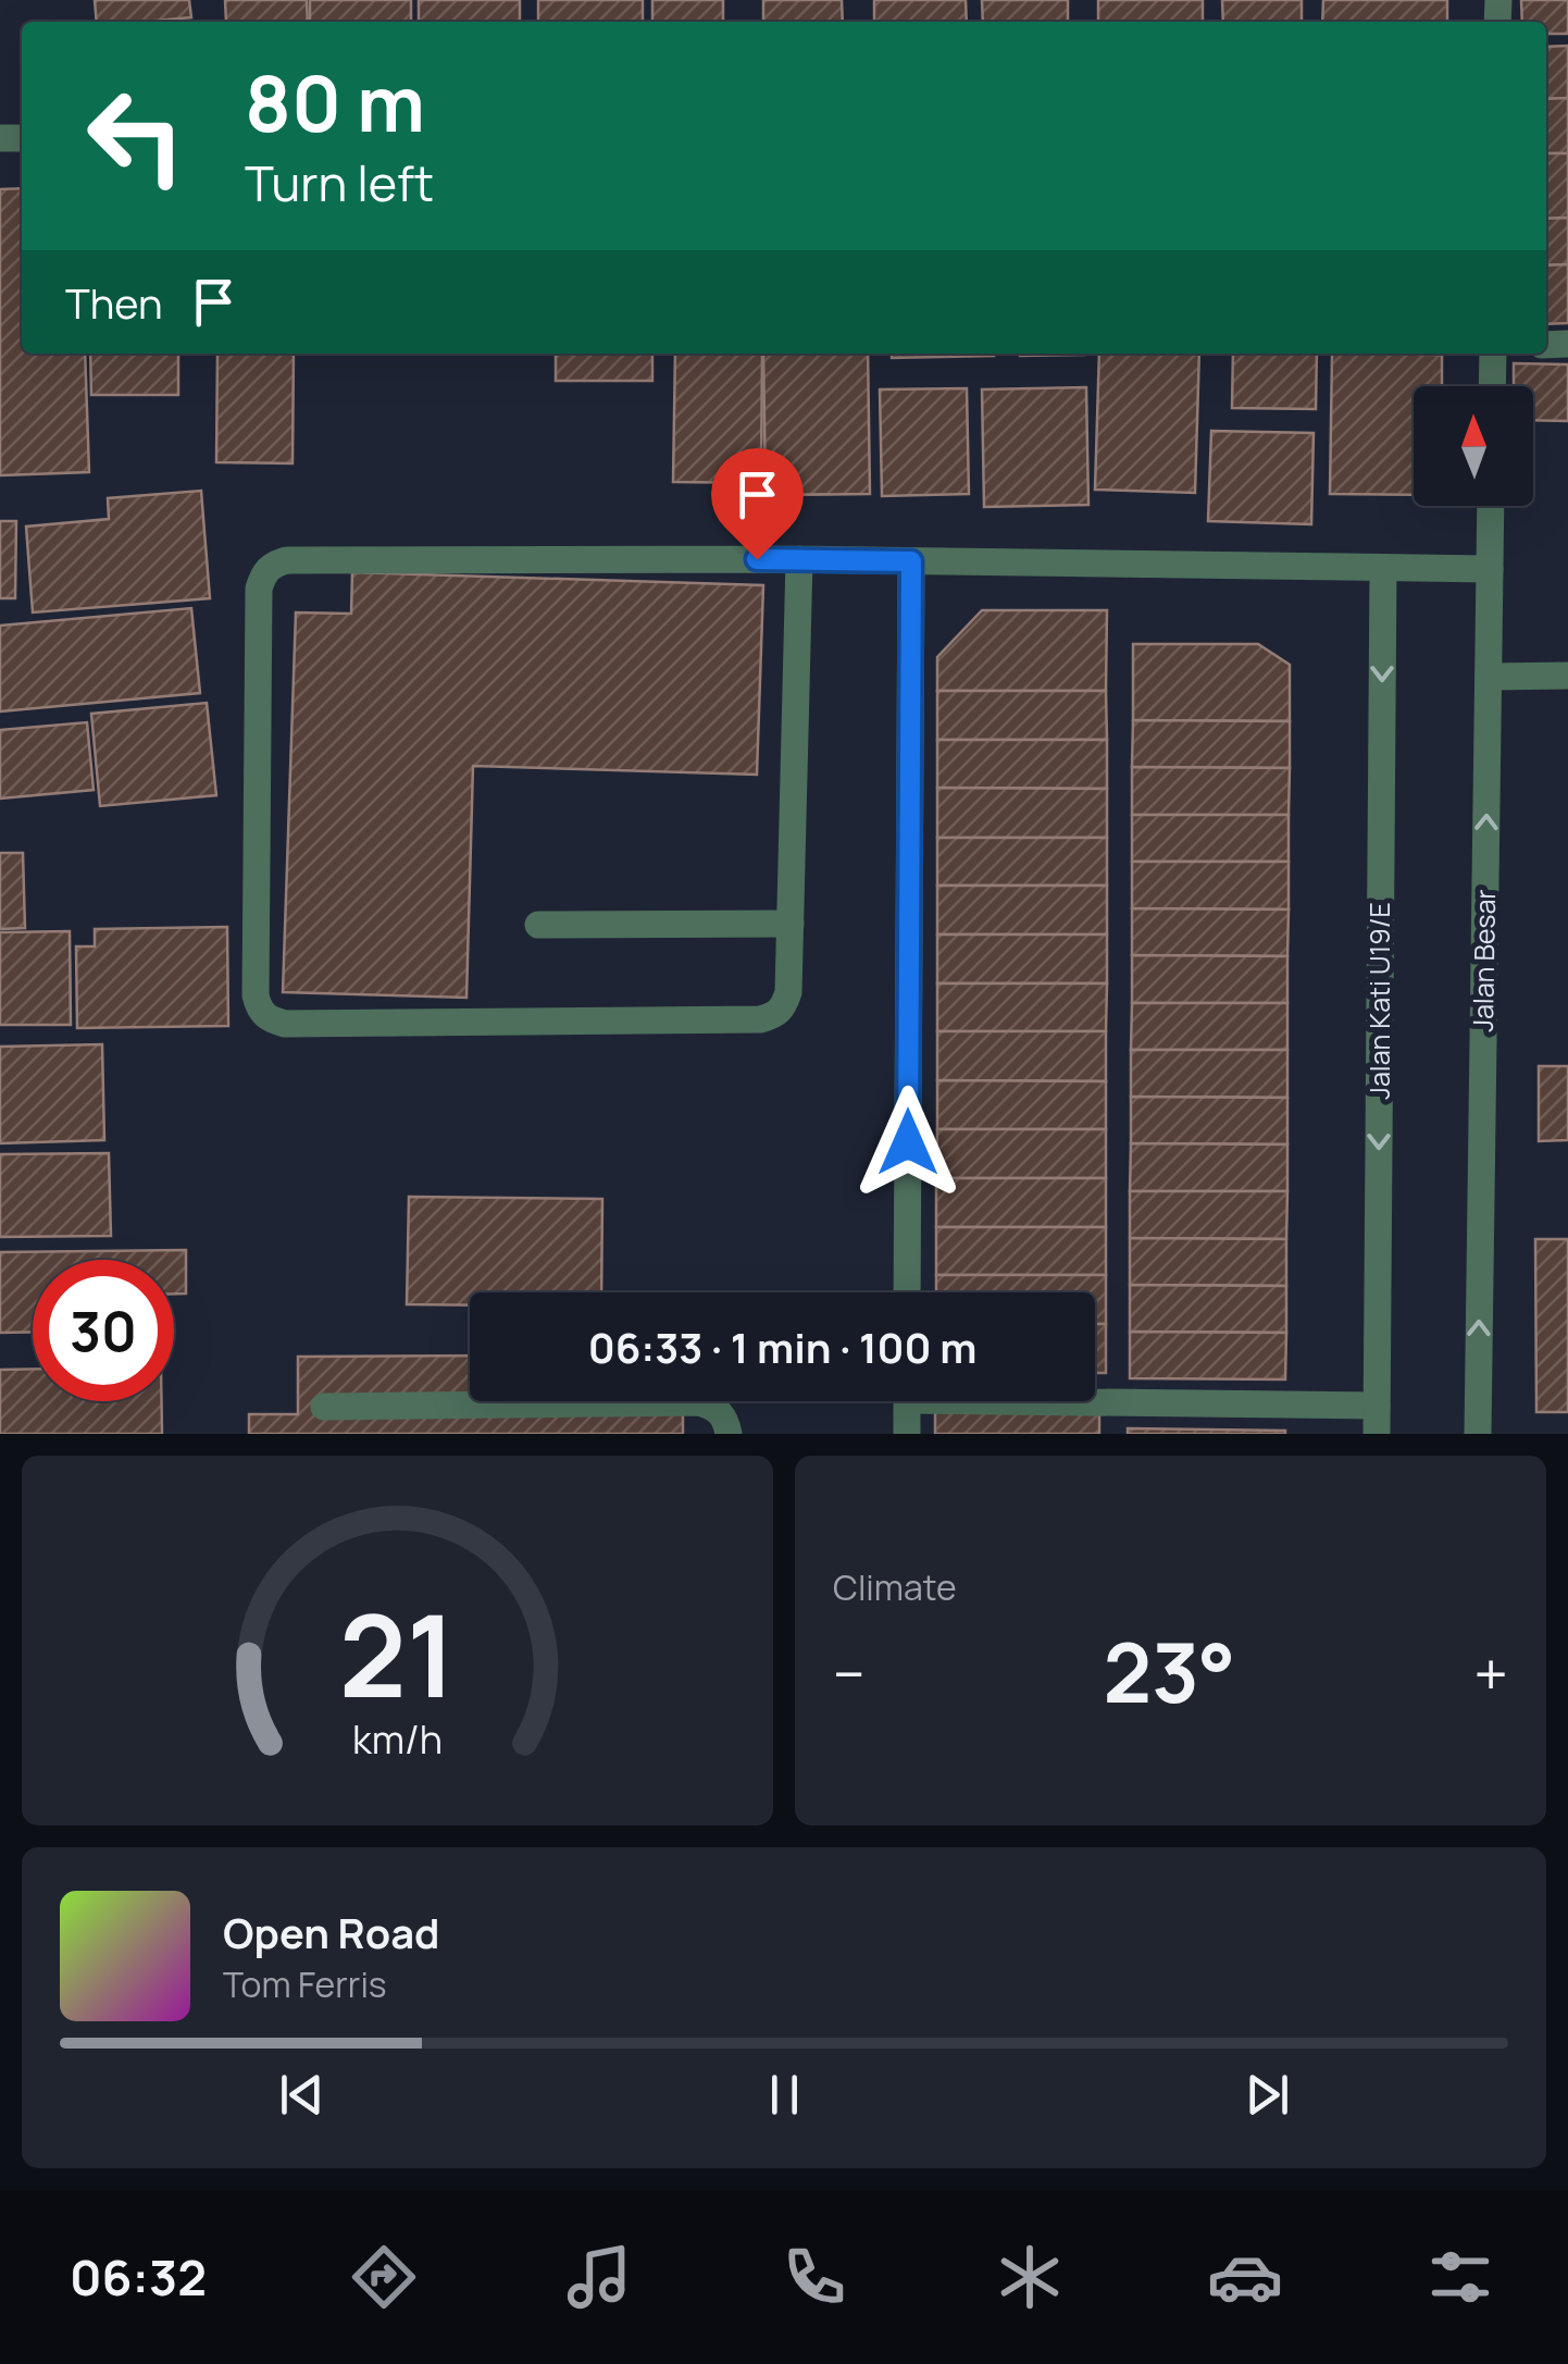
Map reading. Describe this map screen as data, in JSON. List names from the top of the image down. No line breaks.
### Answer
{"streets":{"street":["Jalan Besar","Jalan Kati U19/E"]},"one_way":["Jalan Besar","Jalan Kati U19/E"],"north":"top","page":{"turn":["80 m","Turn left"],"then":"Then","limit":"30","trip":"06:33 · 1 min · 100 m","tile":"Climate","heat":["−","23°","+"],"song":["Open Road","Tom Ferris"],"tabs":"06:32","gauge":["21","km/h"]}}
